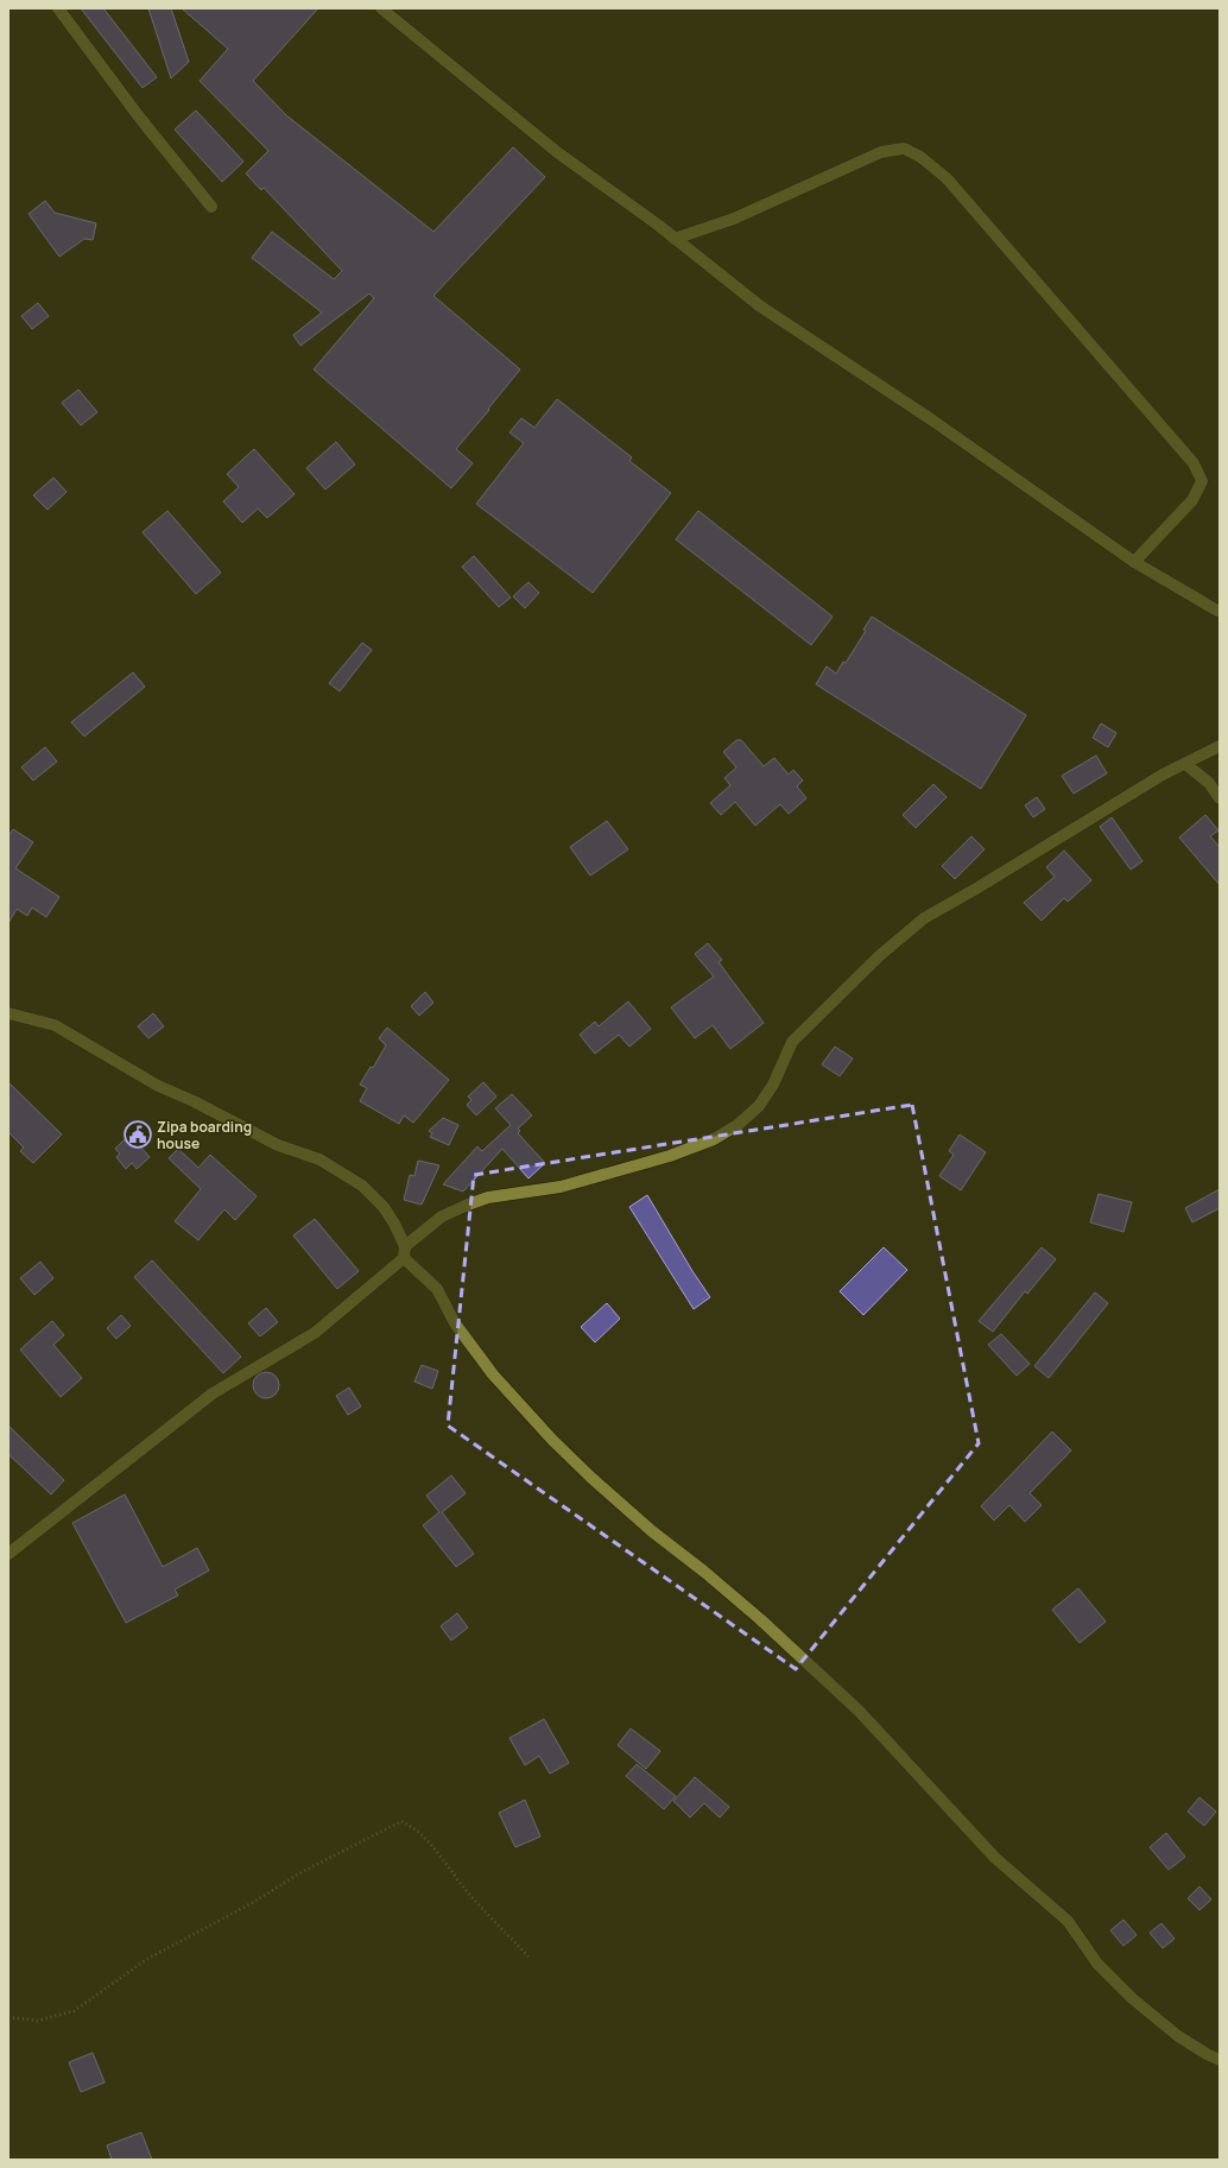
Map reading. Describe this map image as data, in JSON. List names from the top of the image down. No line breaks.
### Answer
{"places":{"public building":["Zipa boarding house"]}}
